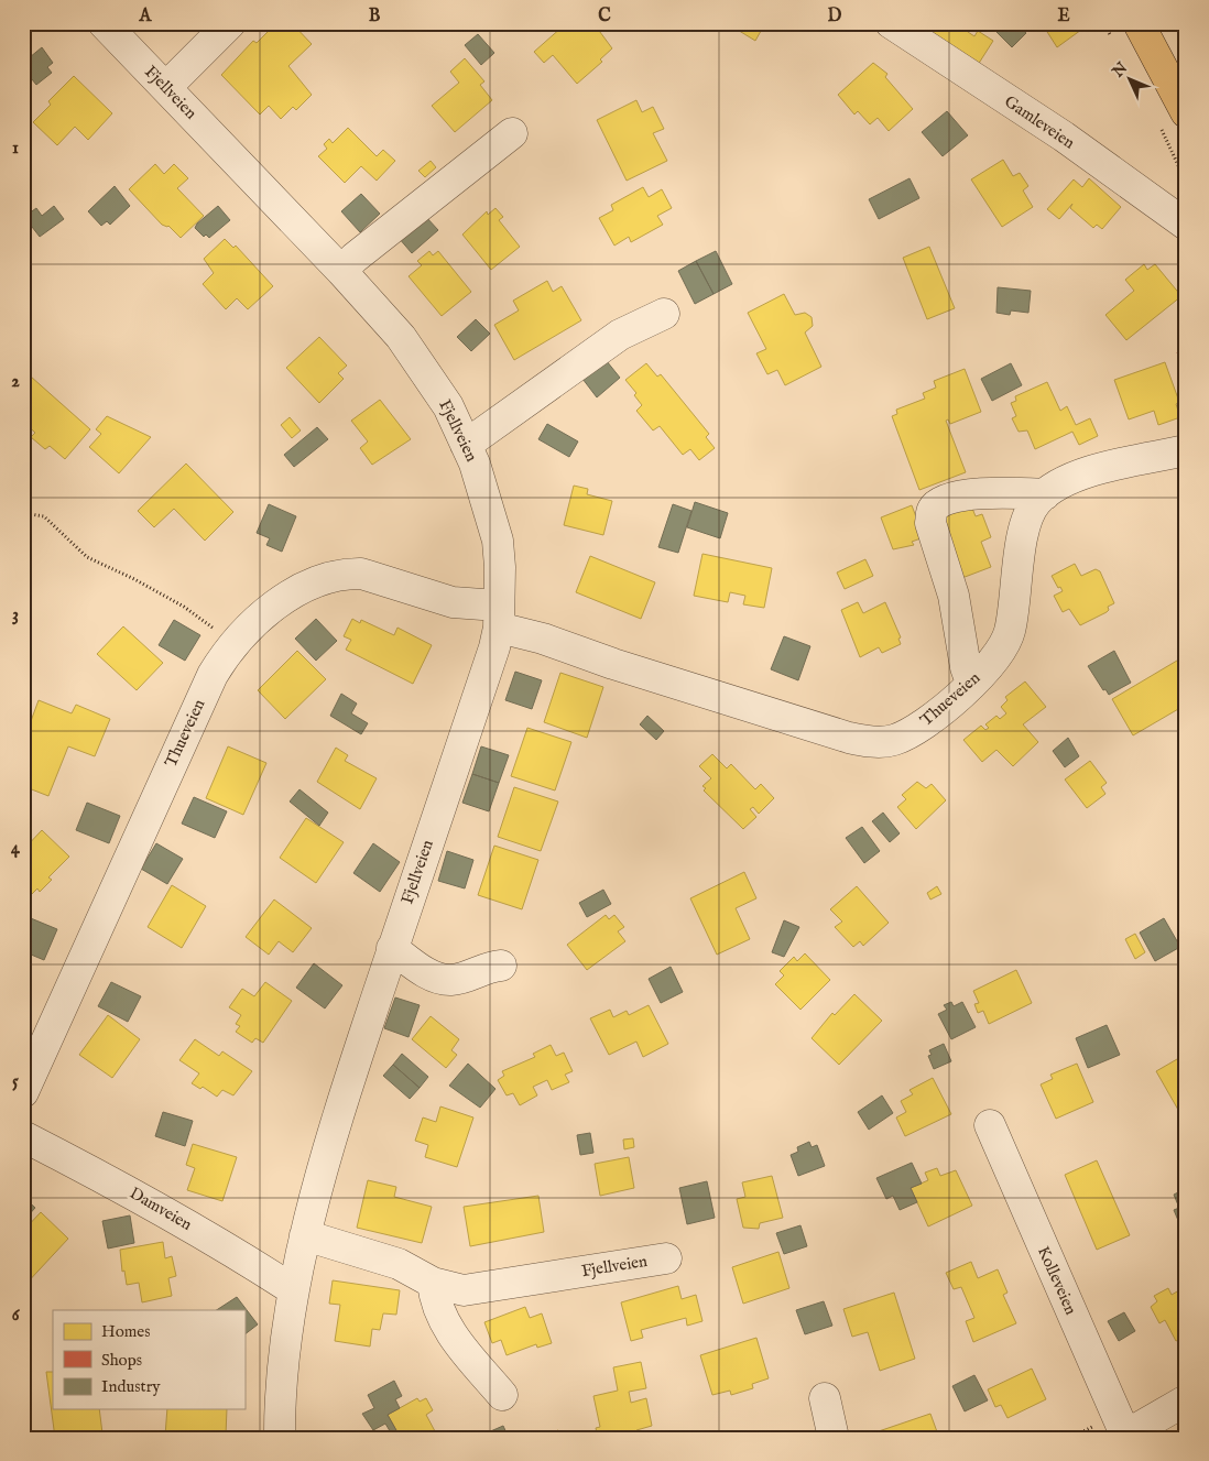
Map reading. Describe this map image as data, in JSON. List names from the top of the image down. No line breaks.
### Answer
{"streets":{"street":["Fjellveien","Gamleveien","Thueveien","Damveien","Kolleveien"]},"crossings":[["Fjellveien","Thueveien"],["Fjellveien","Damveien"]],"legend":["Homes","Shops","Industry"],"north":"top left","grid":{"columns":["A","B","C","D","E"],"rows":["1","2","3","4","5","6"]}}
